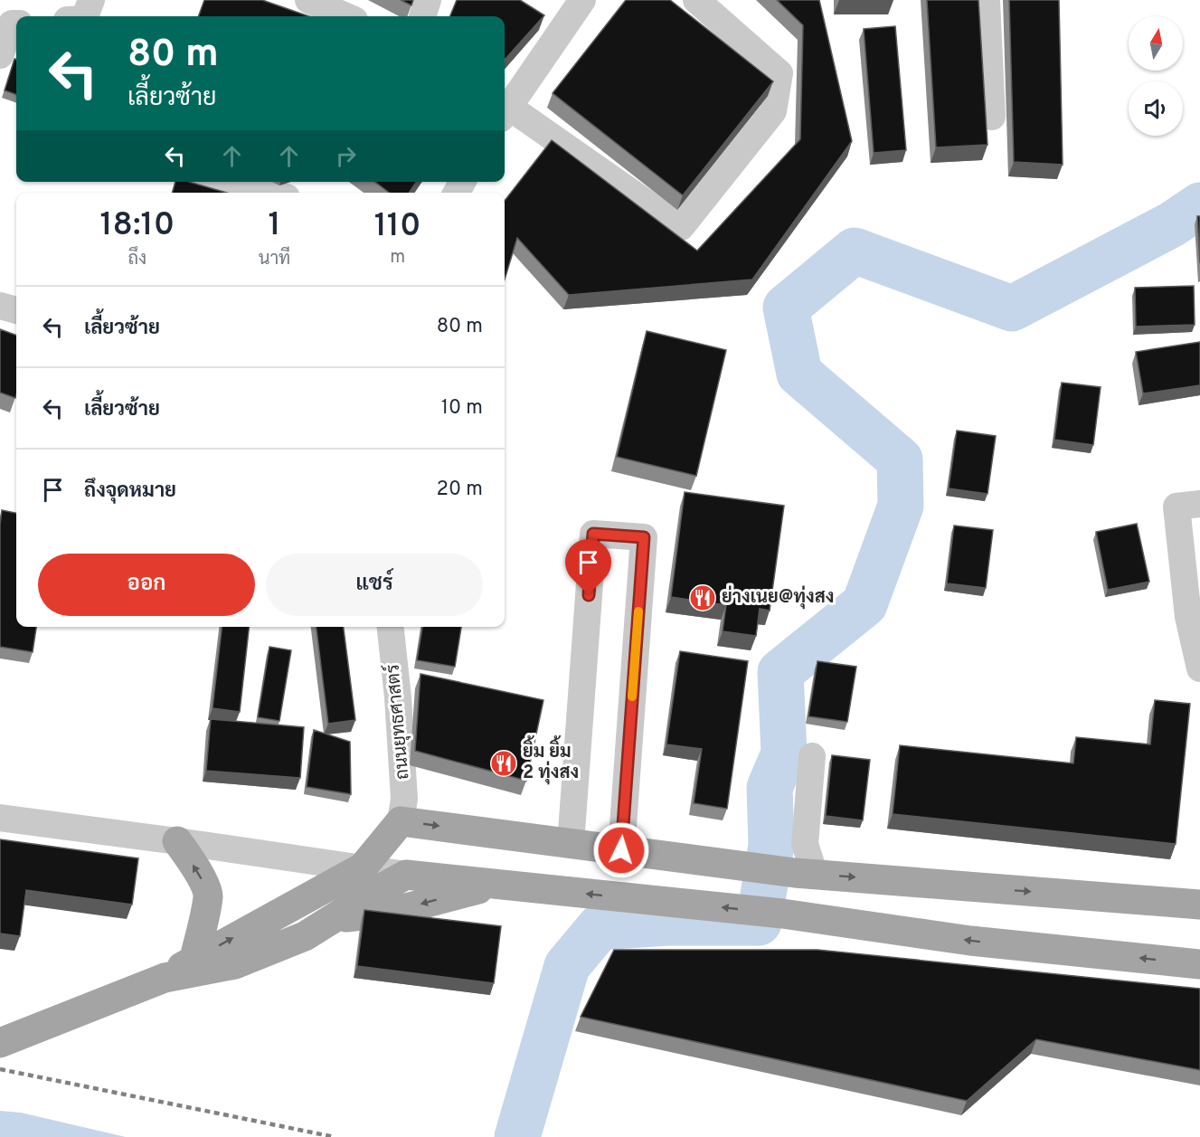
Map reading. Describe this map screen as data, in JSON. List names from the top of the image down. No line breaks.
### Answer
{"streets":{"street":["ถนนยุทธศาสตร์"]},"places":{"restaurant":["ย่างเนย@ทุ่งสง","ยิ้ม ยิ้ม 2 ทุ่งสง"]},"north":"top","page":{"turn":["80 m","เลี้ยวซ้าย"],"eta":["18:10","ถึง","1","นาที","110","m"],"list":[{"name":"เลี้ยวซ้าย","value":"80 m"},{"name":"เลี้ยวซ้าย","value":"10 m"},{"name":"ถึงจุดหมาย","value":"20 m"}],"buttons":["ออก","แชร์"]}}
